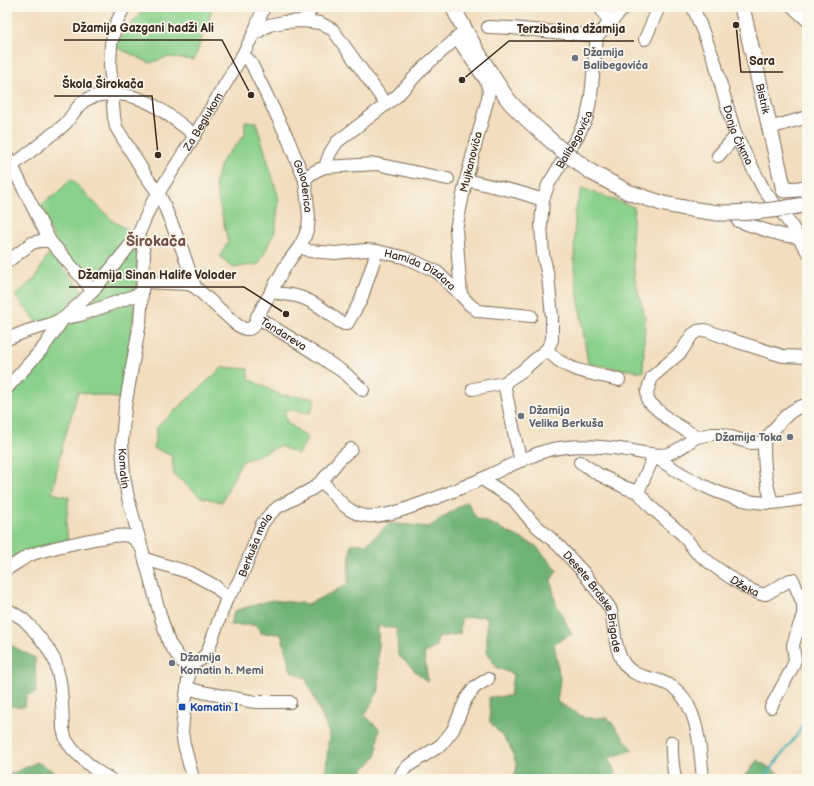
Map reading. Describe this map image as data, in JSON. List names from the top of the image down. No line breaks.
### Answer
{"streets":{"main road":["Bistrik"],"street":["Za Beglukom","Donja Čikma","Balibegovića","Mujkanovića","Goloderica","Hamida Dizdara","Tandareva","Komatin","Berkuša mala","Džeka","Desete Brdske Brigade"]},"crossings":[["Bistrik","Donja Čikma"],["Za Beglukom","Goloderica"],["Za Beglukom","Komatin"],["Mujkanovića","Hamida Dizdara"],["Goloderica","Hamida Dizdara"],["Goloderica","Tandareva"],["Komatin","Berkuša mala"]],"districts":["Širokača"],"places":{"other":["Sara","Džamija Balibegovića","Terzibašina džamija","Džamija Gazgani hadži Ali","Škola Širokača","Džamija Sinan Halife Voloder","Džamija Velika Berkuša","Džamija Toka","Džamija Komatin h. Memi"],"transit":["Komatin I"]}}
